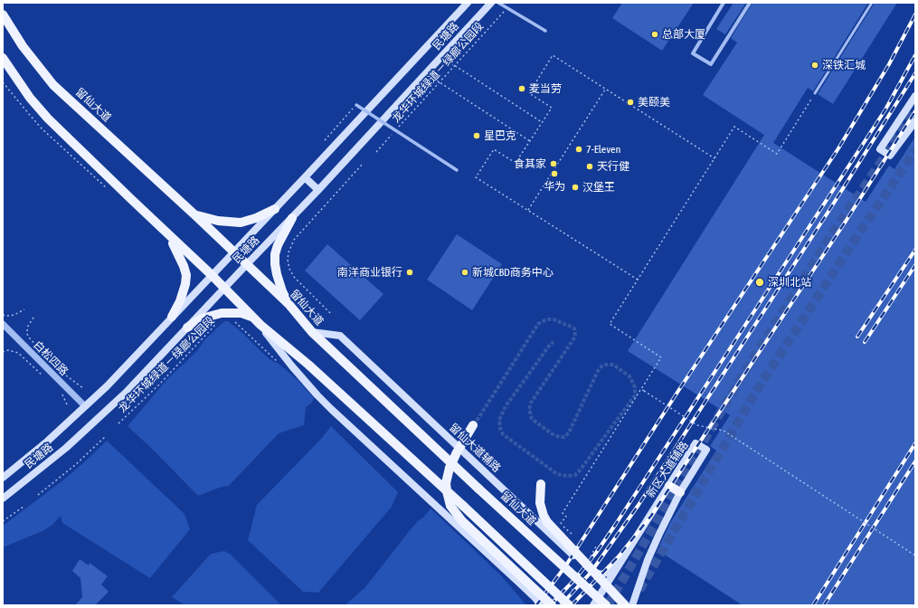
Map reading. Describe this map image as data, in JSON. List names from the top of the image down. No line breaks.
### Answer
{"streets":{"main road":["民塘路","留仙大道","留仙大道辅路","新区大道辅路"],"street":["白松四路"],"path":["龙华环城绿道－绿廊公园段"]},"crossings":[["民塘路","留仙大道"],["民塘路","白松四路"],["留仙大道","留仙大道辅路"],["留仙大道辅路","新区大道辅路"]],"places":["总部大厦","深铁汇城","麦当劳","美颐美","星巴克","7-Eleven","食其家","天行健","华为","汉堡王","南洋商业银行","新城CBD商务中心","深圳北站"]}
